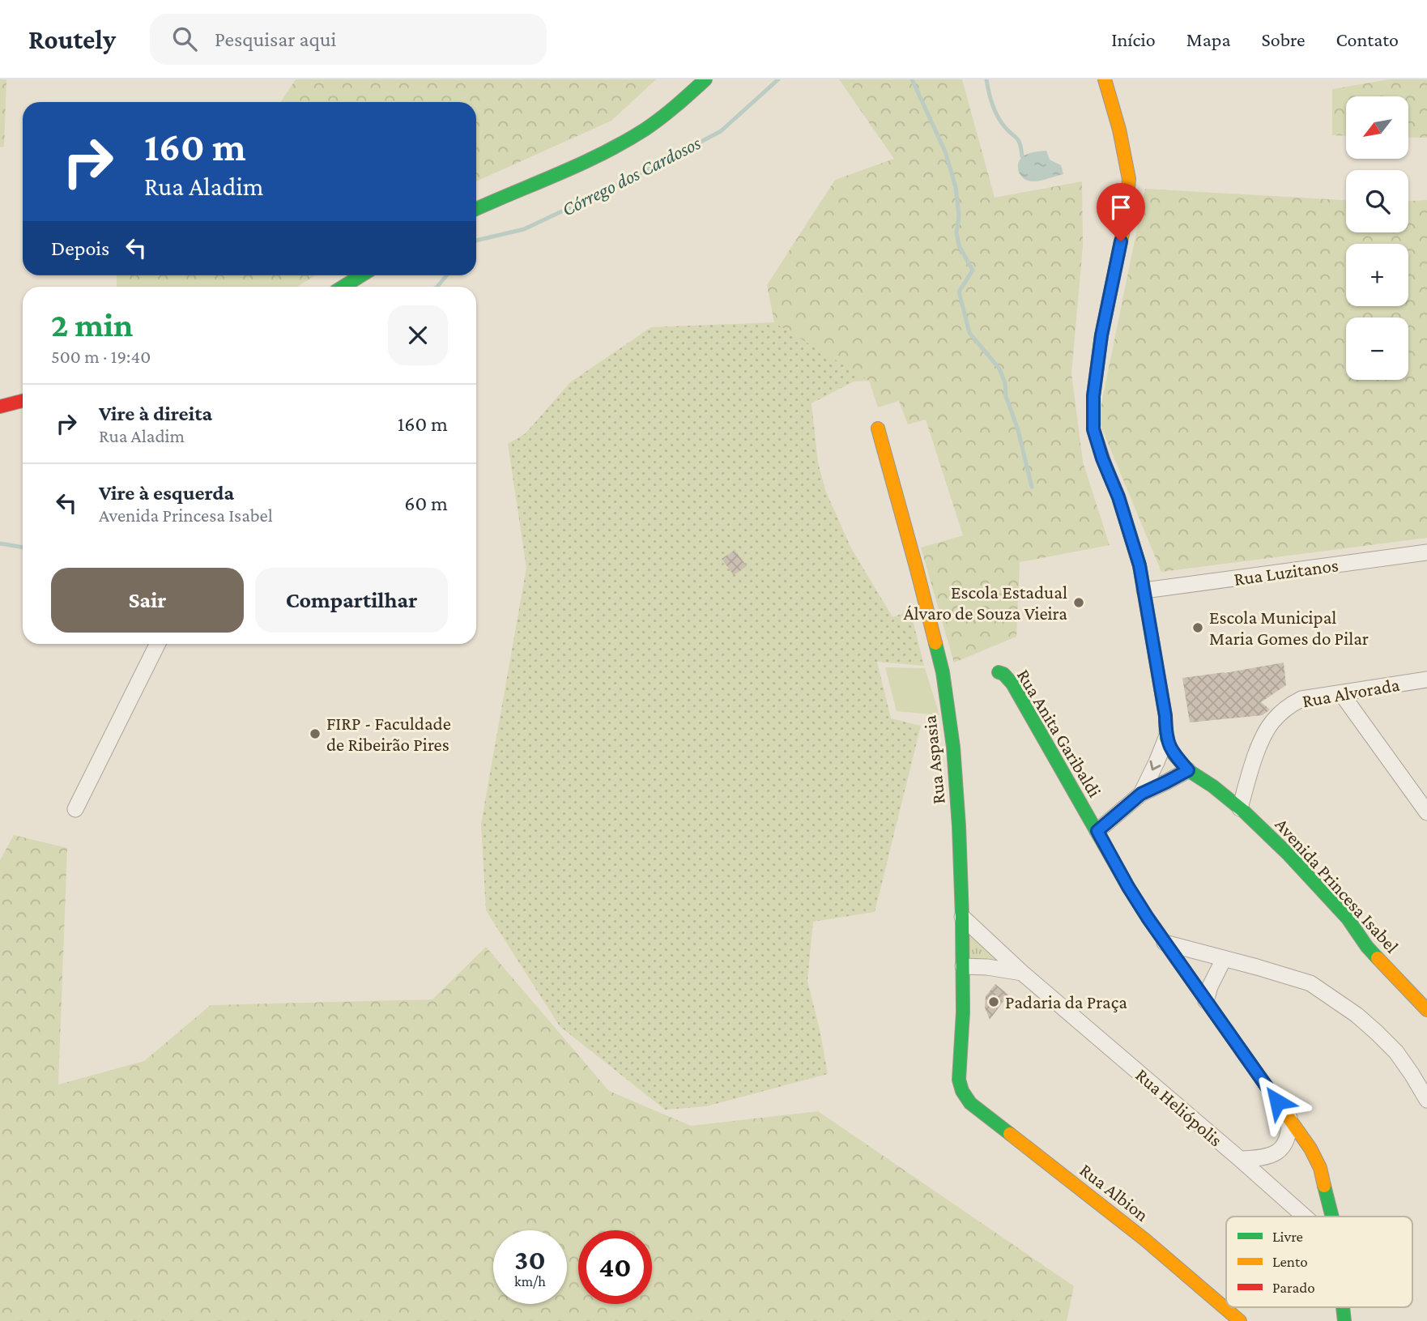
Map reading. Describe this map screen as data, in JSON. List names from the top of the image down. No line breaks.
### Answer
{"streets":{"street":["Rua Luzitanos","Rua Alvorada","Rua Anita Garibaldi","Rua Aspasia","Avenida Princesa Isabel","Rua Heliópolis","Rua Albion"]},"crossings":[["Rua Luzitanos","Avenida Princesa Isabel"],["Rua Alvorada","Avenida Princesa Isabel"],["Rua Aspasia","Rua Heliópolis"],["Rua Aspasia","Rua Albion"]],"water":["Córrego dos Cardosos"],"places":["Escola Estadual Álvaro de Souza Vieira","Escola Municipal Maria Gomes do Pilar","FIRP - Faculdade de Ribeirão Pires","Padaria da Praça"],"legend":["Livre","Lento","Parado"],"north":"bottom left","page":{"header":"Routely","search":"Pesquisar aqui","nav":["Início","Mapa","Sobre","Contato"],"map_buttons":["+","−"],"turn":["160 m","Rua Aladim"],"then":"Depois","heading":["2 min","500 m · 19:40"],"list":[{"name":"Vire à direita","note":"Rua Aladim","value":"160 m"},{"name":"Vire à esquerda","note":"Avenida Princesa Isabel","value":"60 m"}],"buttons":["Sair","Compartilhar"],"speed":"30 km/h","limit":"40"}}
